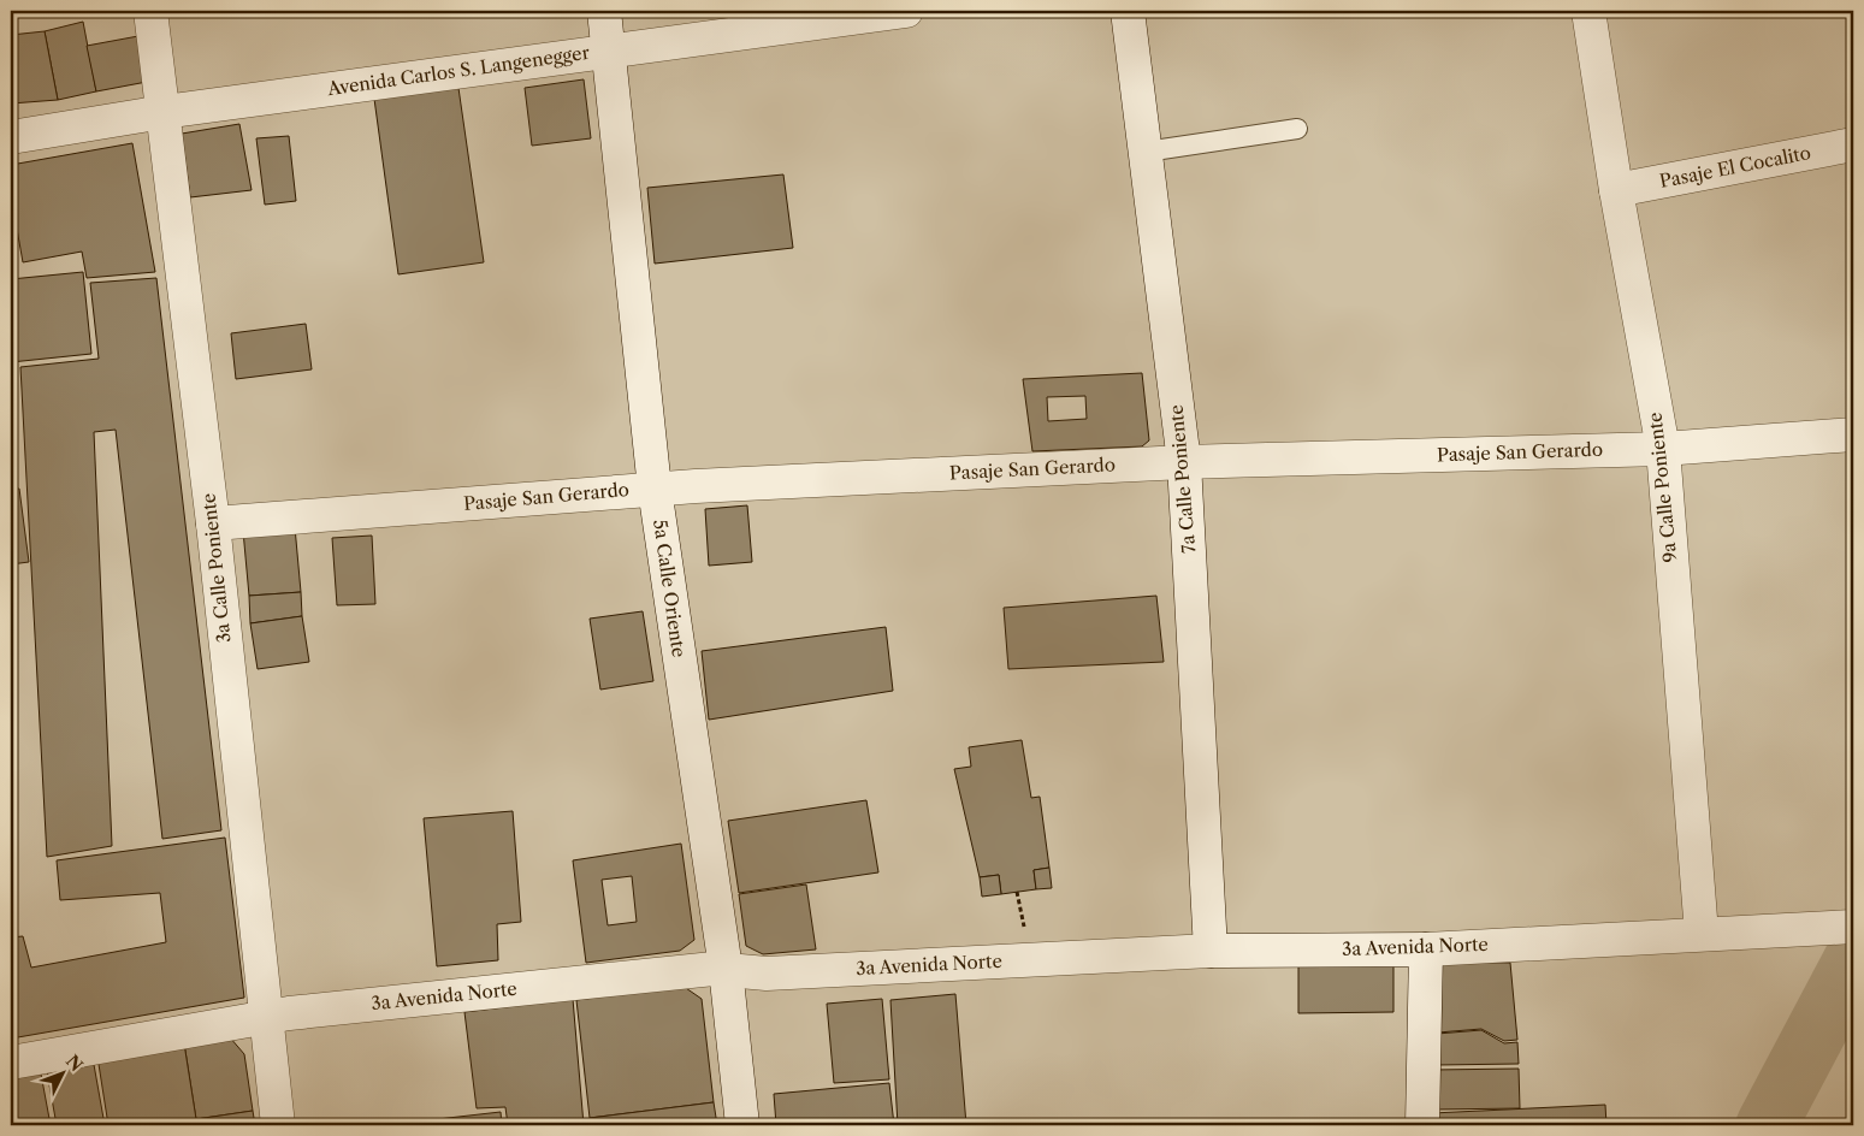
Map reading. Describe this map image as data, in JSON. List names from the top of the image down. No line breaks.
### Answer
{"streets":{"street":["Avenida Carlos S. Langenegger","Pasaje El Cocalito","Pasaje San Gerardo","7a Calle Poniente","9a Calle Poniente","3a Calle Poniente","5a Calle Oriente","3a Avenida Norte"]},"crossings":[["Avenida Carlos S. Langenegger","3a Calle Poniente"],["Avenida Carlos S. Langenegger","5a Calle Oriente"],["Pasaje El Cocalito","9a Calle Poniente"],["Pasaje San Gerardo","7a Calle Poniente"],["Pasaje San Gerardo","9a Calle Poniente"],["Pasaje San Gerardo","3a Calle Poniente"],["Pasaje San Gerardo","5a Calle Oriente"],["7a Calle Poniente","3a Avenida Norte"],["9a Calle Poniente","3a Avenida Norte"],["3a Calle Poniente","3a Avenida Norte"],["5a Calle Oriente","3a Avenida Norte"]],"north":"top right"}
